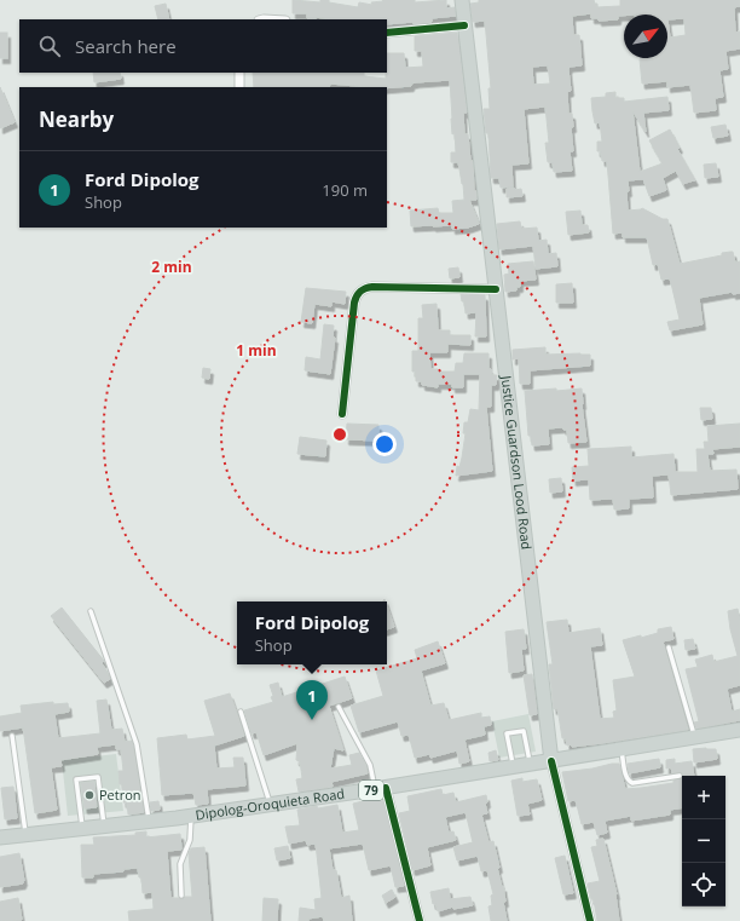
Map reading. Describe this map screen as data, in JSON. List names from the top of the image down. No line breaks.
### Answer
{"streets":{"main road":["Justice Guardson Lood Road","79","Dipolog-Oroquieta Road"]},"crossings":[["Justice Guardson Lood Road","Dipolog-Oroquieta Road"]],"places":["Petron"],"north":"top right","page":{"search":"Search here","heading":"Nearby","list":[{"mark":"1","name":"Ford Dipolog","note":"Shop","value":"190 m"}],"popup":["Ford Dipolog","Shop"],"pins":"1","map_buttons":["+","−"]},"rings":["2 min","1 min"]}
